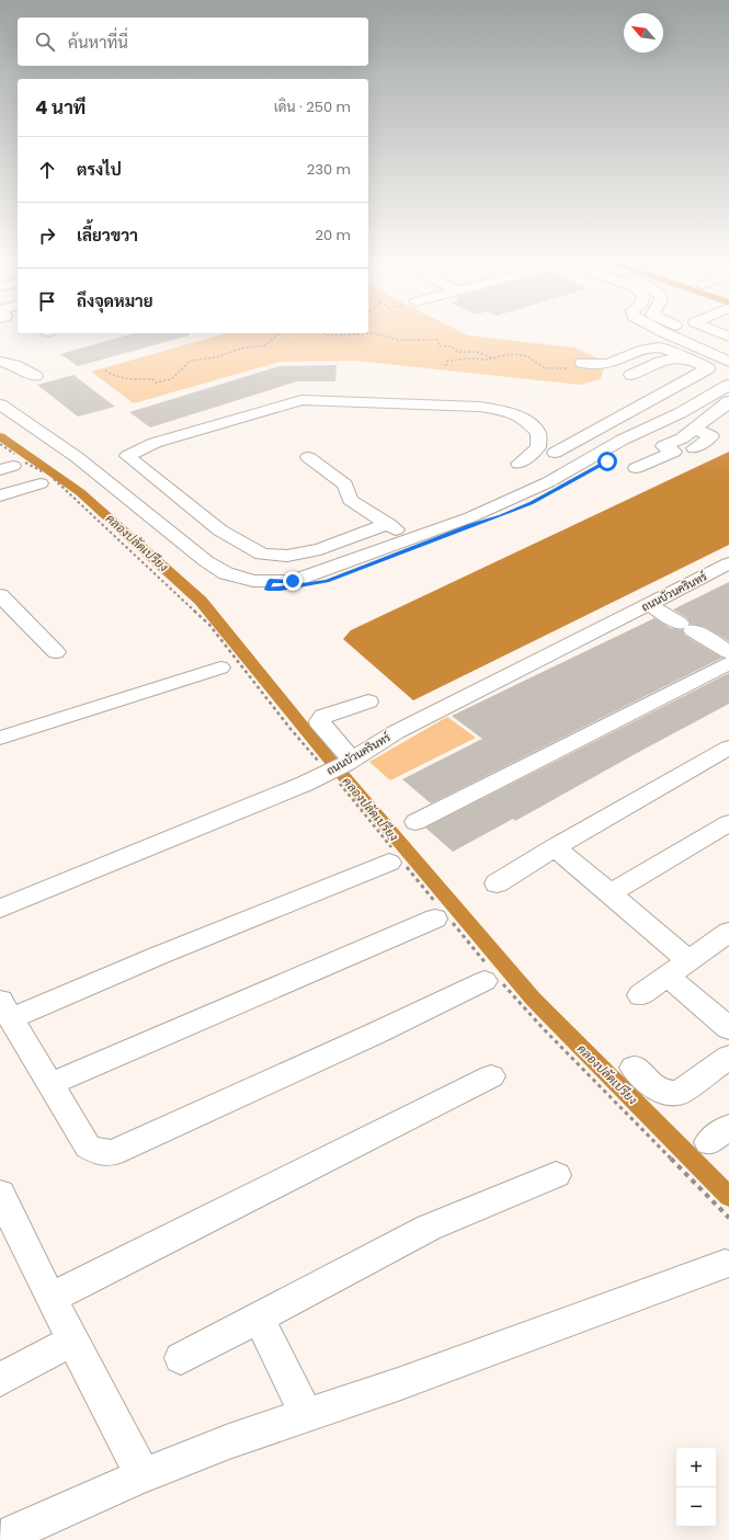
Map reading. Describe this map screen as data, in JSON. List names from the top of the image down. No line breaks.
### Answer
{"streets":{"street":["ถนนบัวนครินทร์"]},"water":["คลองปลัดเปรียง"],"north":"top left","page":{"search":"ค้นหาที่นี่","heading":["4 นาที","เดิน · 250 m"],"list":[["ตรงไป","230 m"],["เลี้ยวขวา","20 m"],"ถึงจุดหมาย"],"map_buttons":["+","−"]}}
